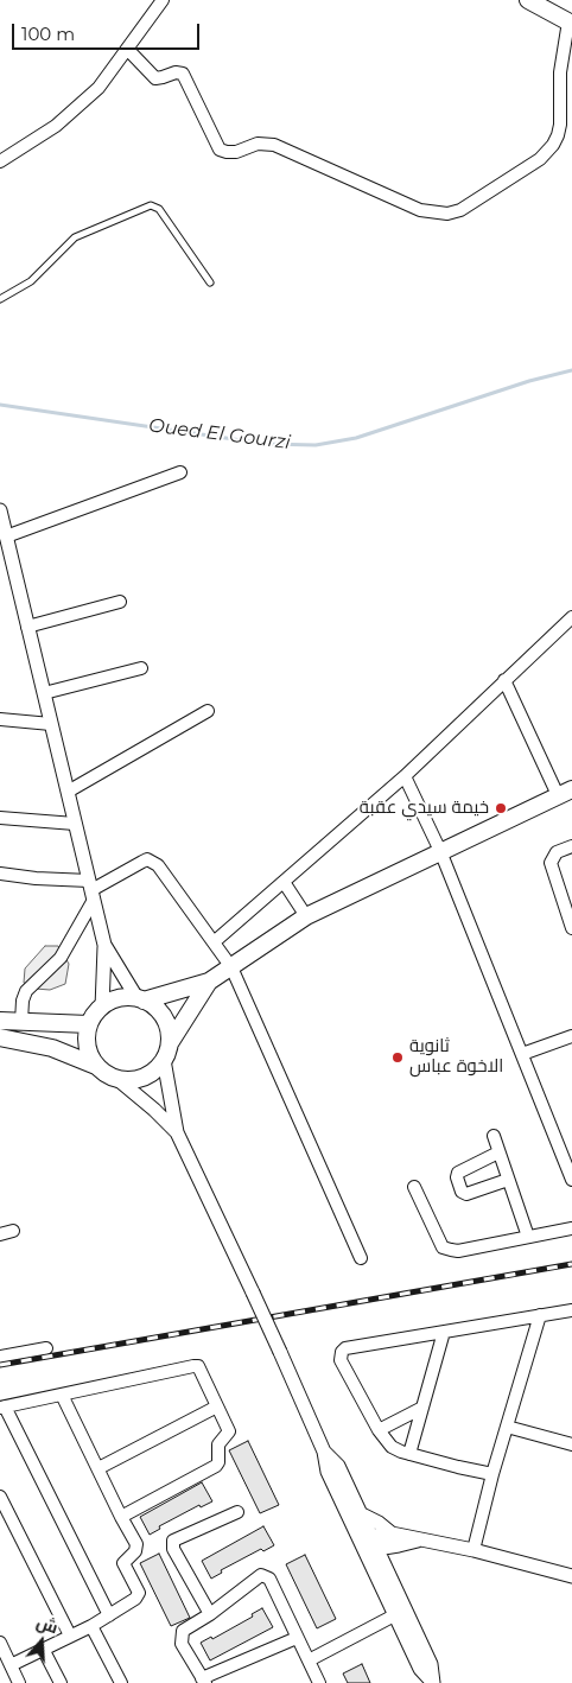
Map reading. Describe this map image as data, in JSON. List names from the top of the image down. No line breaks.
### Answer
{"water":["Oued El Gourzi"],"places":["خيمة سيدي عقبة","ثانوية الاخوة عباس"],"scale_bar":"100 m","north":"top"}
